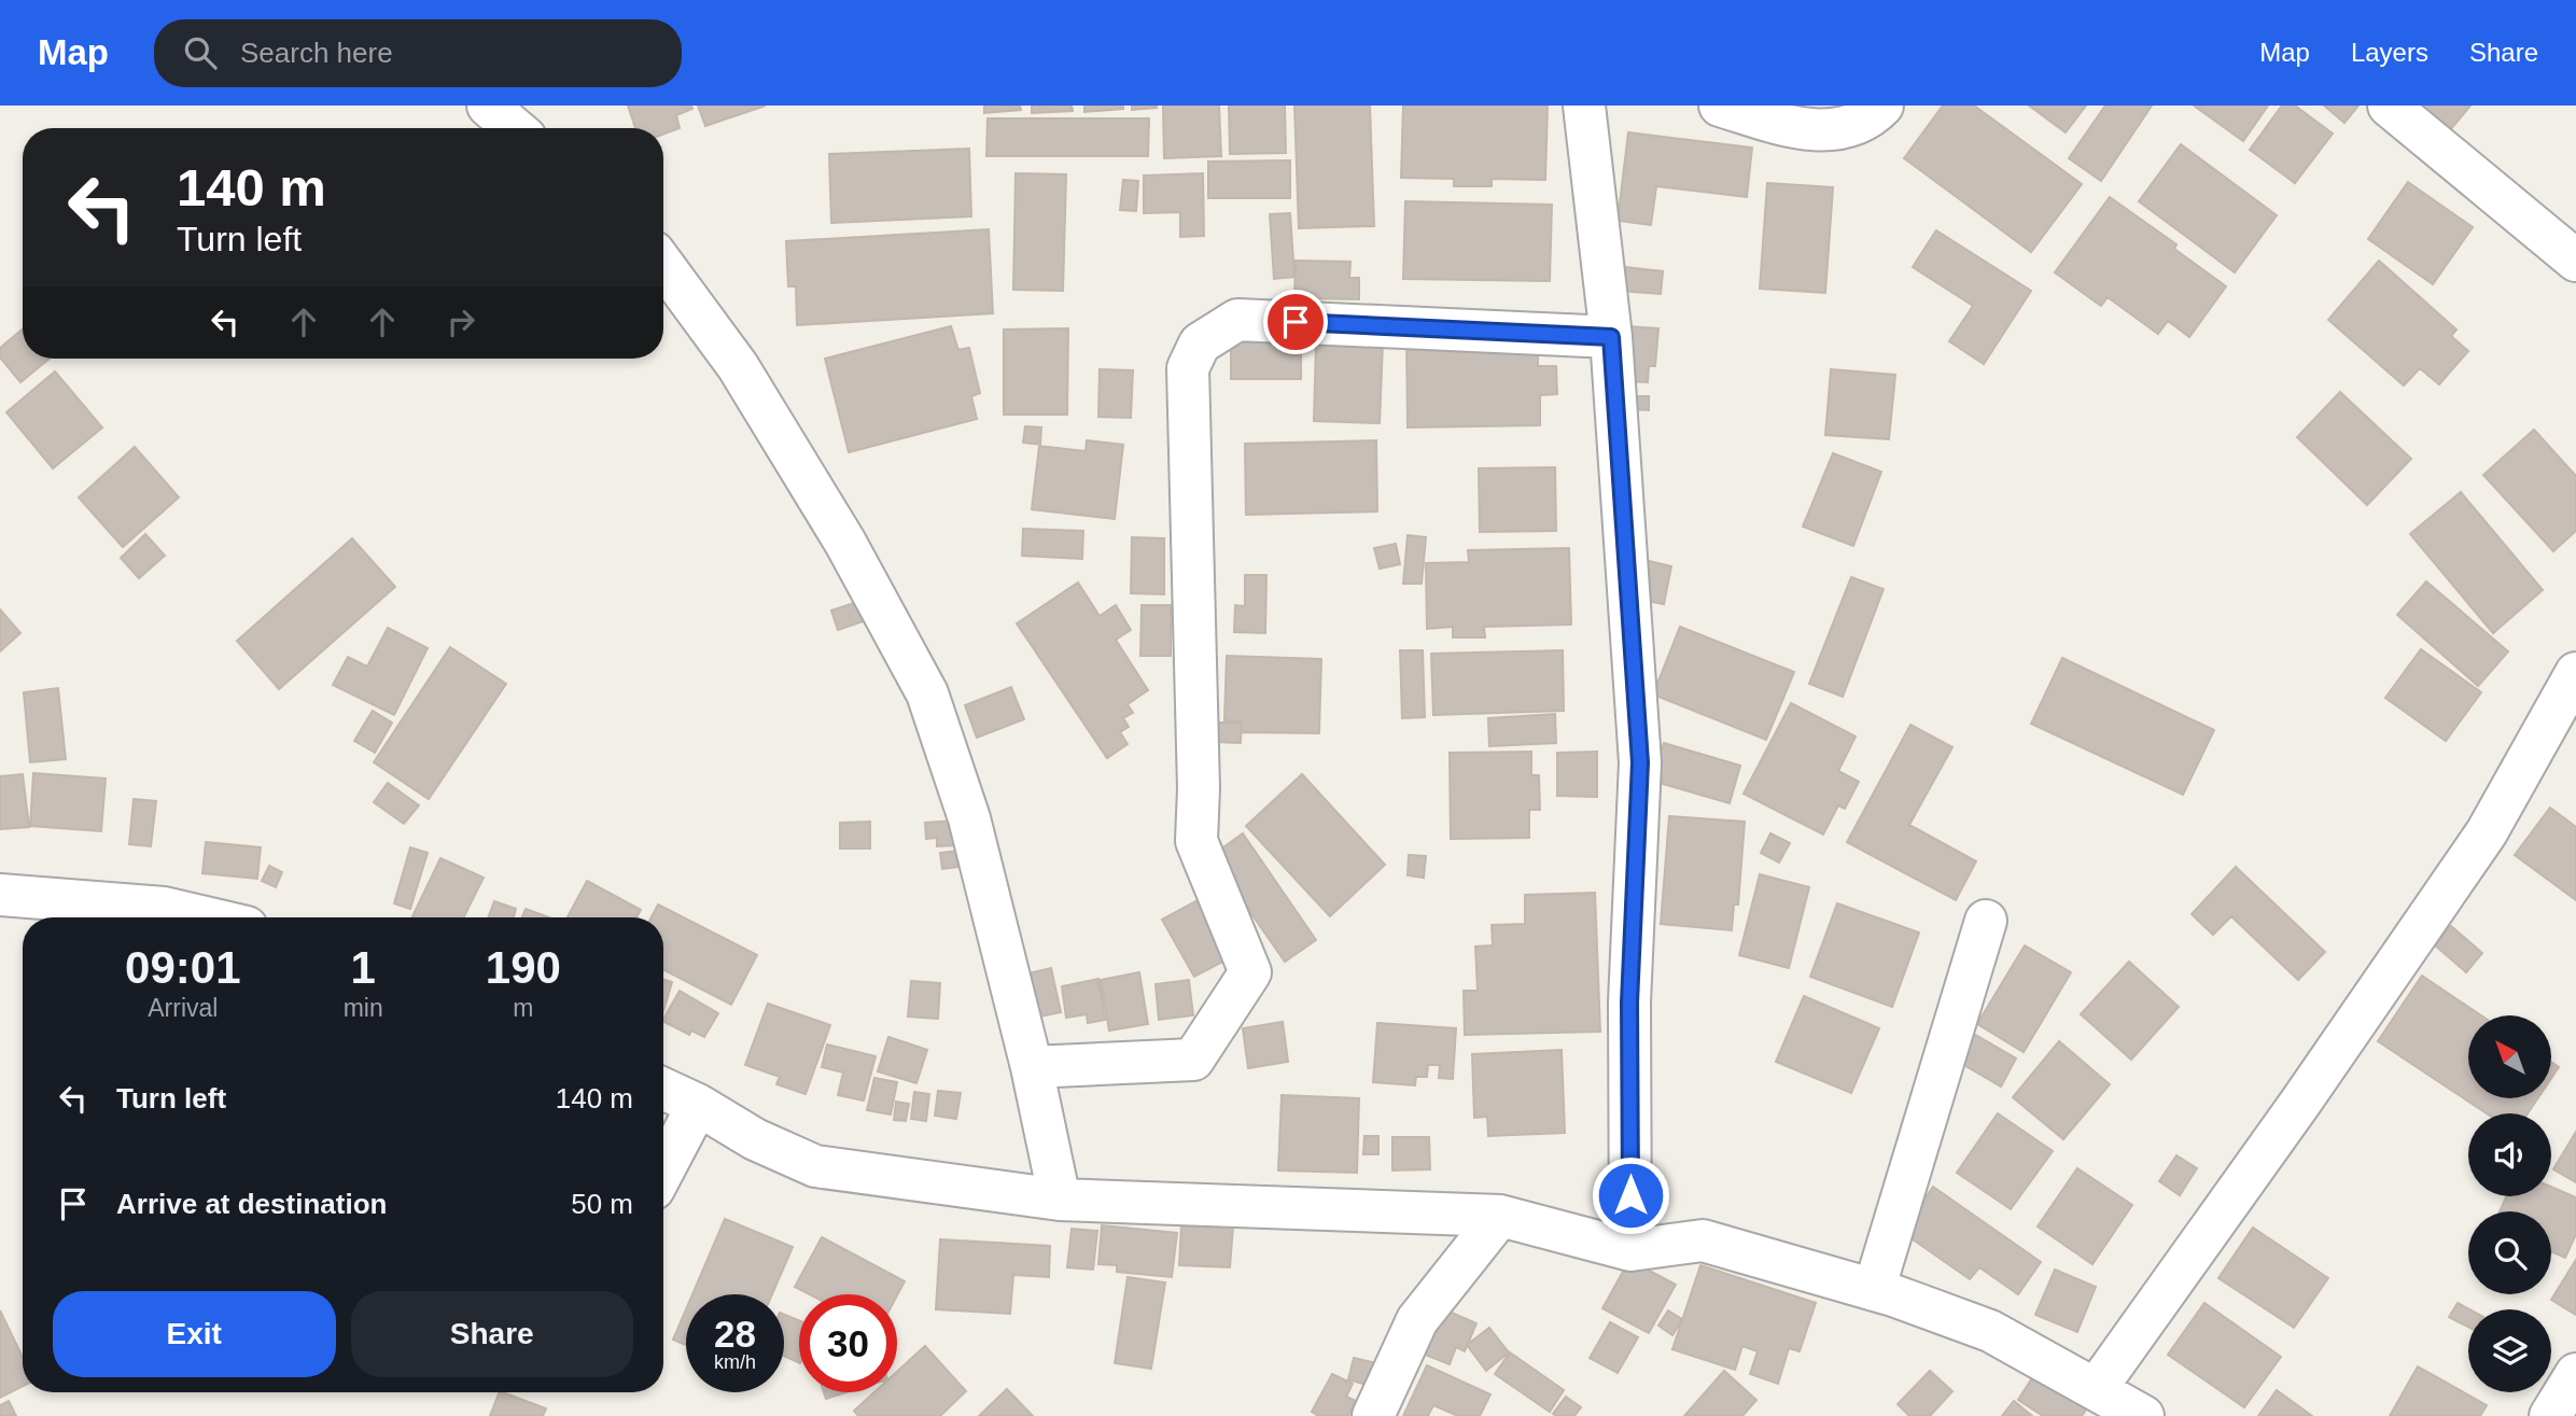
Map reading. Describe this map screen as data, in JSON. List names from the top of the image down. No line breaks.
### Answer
{"north":"top left","page":{"header":"Map","search":"Search here","nav":["Map","Layers","Share"],"turn":["140 m","Turn left"],"eta":["09:01","Arrival","1","min","190","m"],"list":[{"name":"Turn left","value":"140 m"},{"name":"Arrive at destination","value":"50 m"}],"buttons":["Exit","Share"],"speed":"28 km/h","limit":"30"}}
